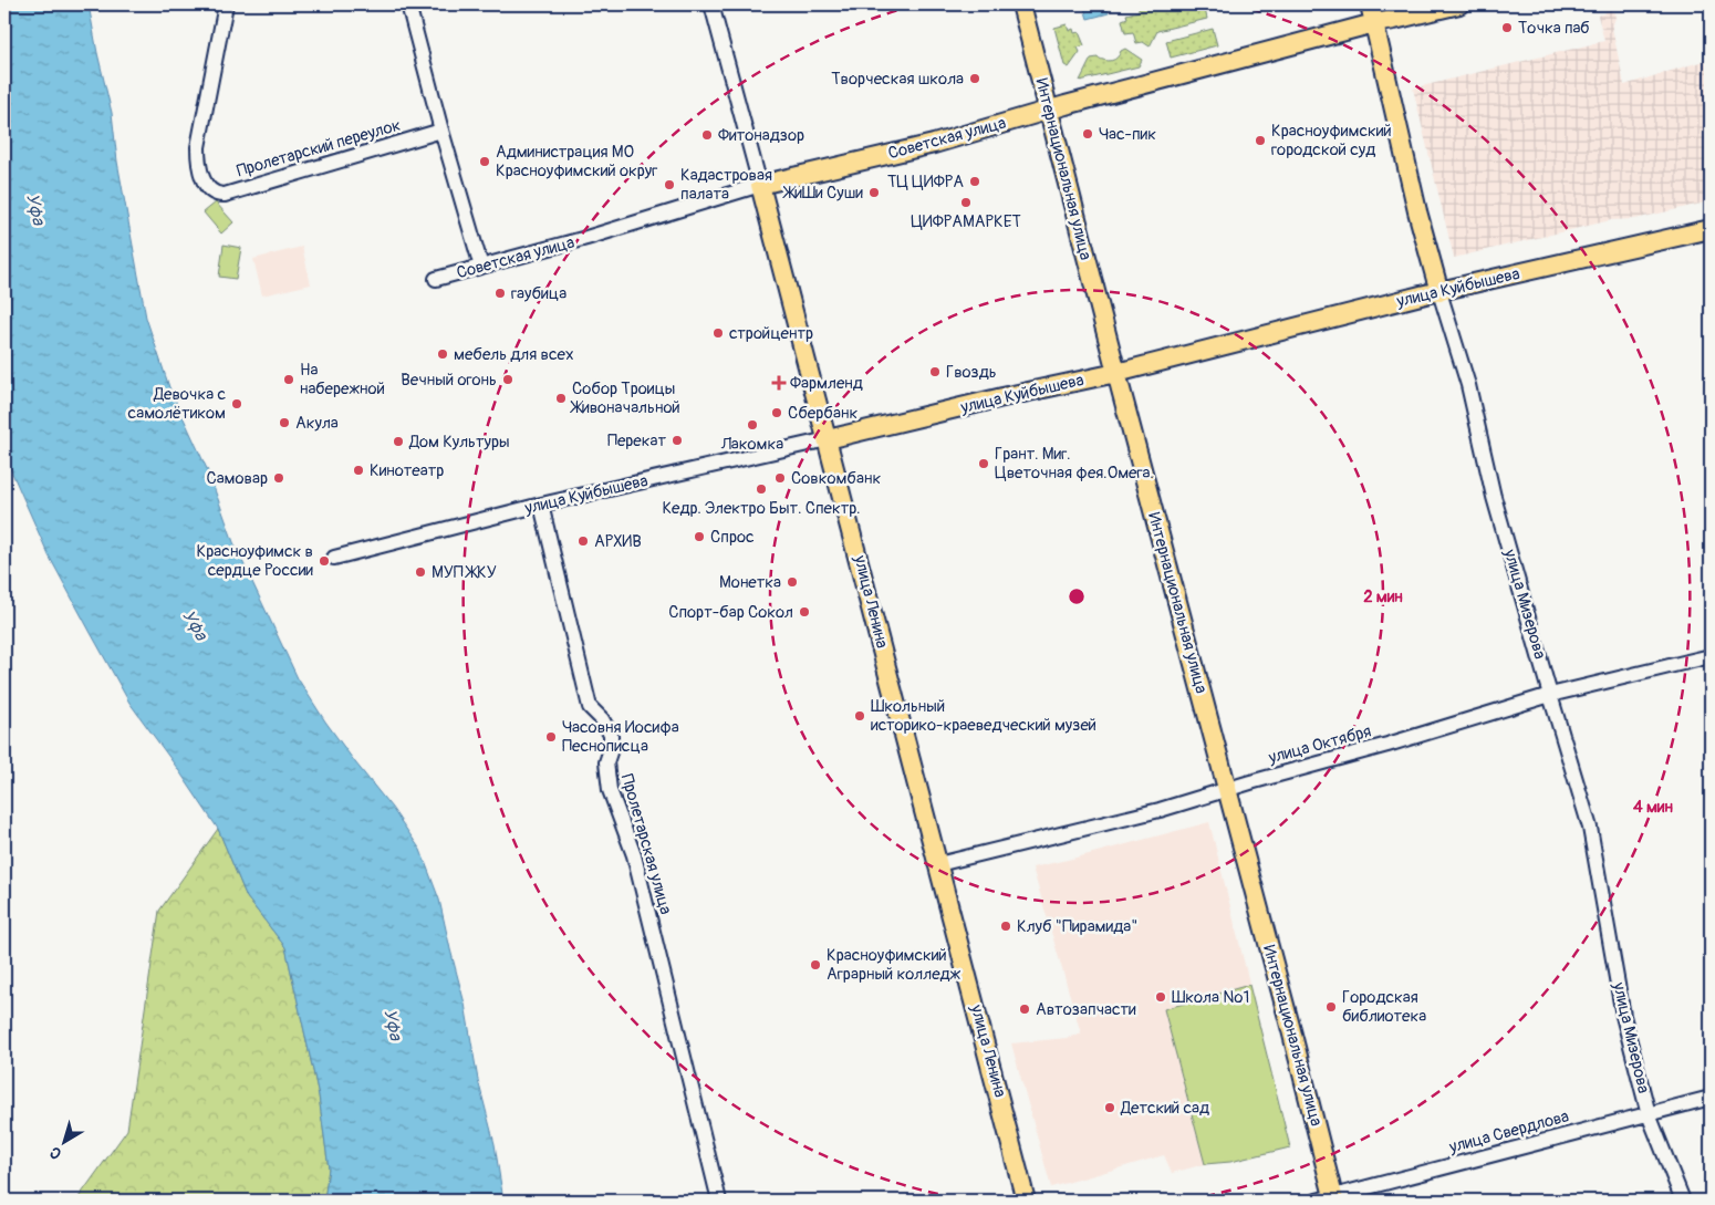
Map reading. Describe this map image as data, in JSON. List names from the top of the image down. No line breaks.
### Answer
{"streets":{"main road":["Советская улица","Интернациональная улица","улица Куйбышева","улица Ленина","улица Мизерова"],"street":["Пролетарский переулок","улица Октября","Пролетарская улица","улица Свердлова"]},"crossings":[["Советская улица","Интернациональная улица"],["Советская улица","улица Ленина"],["Советская улица","улица Мизерова"],["Интернациональная улица","улица Куйбышева"],["Интернациональная улица","улица Октября"],["Интернациональная улица","улица Свердлова"],["улица Куйбышева","улица Ленина"],["улица Куйбышева","улица Мизерова"],["улица Куйбышева","Пролетарская улица"],["улица Ленина","улица Октября"],["улица Мизерова","улица Октября"],["улица Мизерова","улица Свердлова"]],"water":["Уфа"],"places":{"other":["Точка паб","Творческая школа","Час-пик","Фитонадзор","Красноуфимский городской суд","Администрация МО Красноуфимский округ","ТЦ ЦИФРА","Кадастровая палата","ЖиШи Суши","ЦИФРАМАРКЕТ","гаубица","стройцентр","мебель для всех","Гвоздь","На набережной","Вечный огонь","Собор Троицы Живоначальной","Девочка с самолётиком","Сбербанк","Акула","Лакомка","Перекат","Дом Культуры","Грант. Миг. Цветочная фея.Омега.","Кинотеатр","Самовар","Совкомбанк","Кедр. Электро Быт. Спектр.","Спрос","АРХИВ","Красноуфимск в сердце России","МУП ЖКУ","Монетка","Спорт-бар Сокол","Школьный историко-краеведческий музей","Часовня Иосифа Песнописца","Клуб \"Пирамида\"","Красноуфимский Аграрный колледж","Школа №1","Городская библиотека","Автозапчасти","Детский сад"],"health":["Фармленд"]},"north":"bottom left","rings":["2 мин","4 мин"]}
